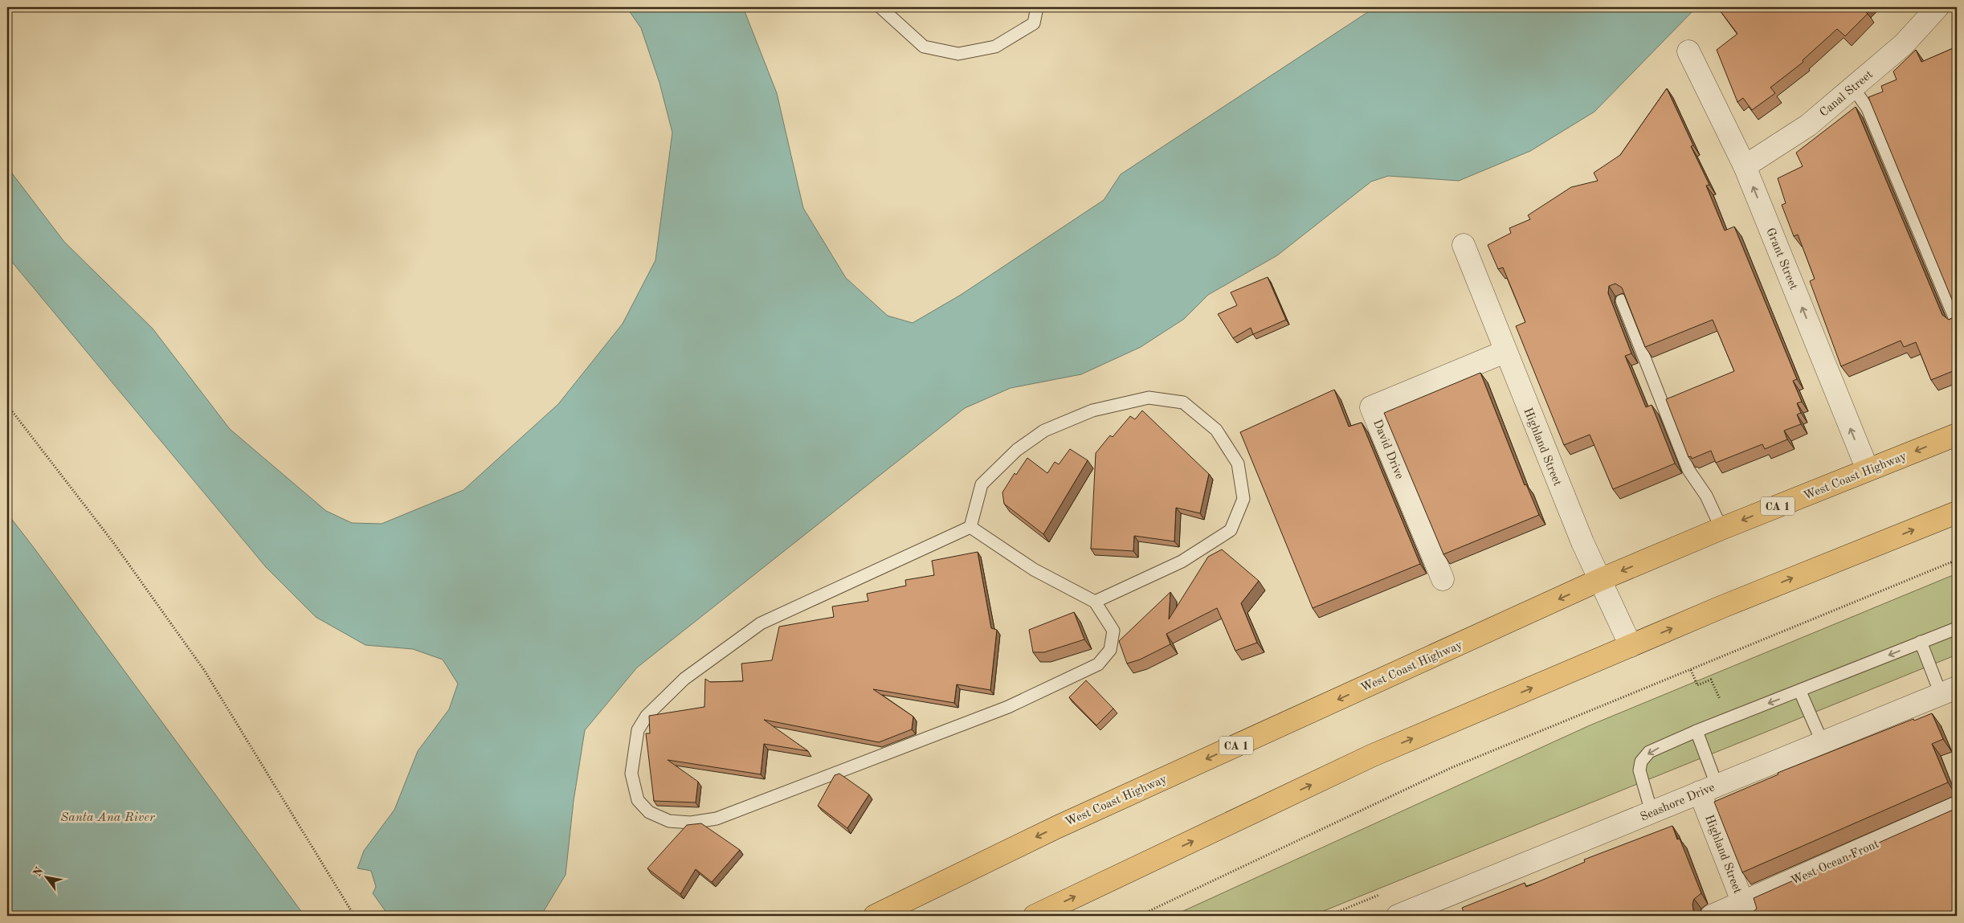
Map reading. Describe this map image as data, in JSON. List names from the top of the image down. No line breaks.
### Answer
{"streets":{"highway":["West Coast Highway","CA 1"],"street":["Canal Street","Grant Street","Highland Street","David Drive","Seashore Drive","West Ocean Front"]},"crossings":[["Canal Street","Grant Street"],["Grant Street","West Coast Highway"],["Highland Street","David Drive"],["Highland Street","West Coast Highway"],["Highland Street","Seashore Drive"],["Highland Street","West Ocean Front"]],"one_way":["Grant Street"],"water":["Santa Ana River"],"north":"top left"}
